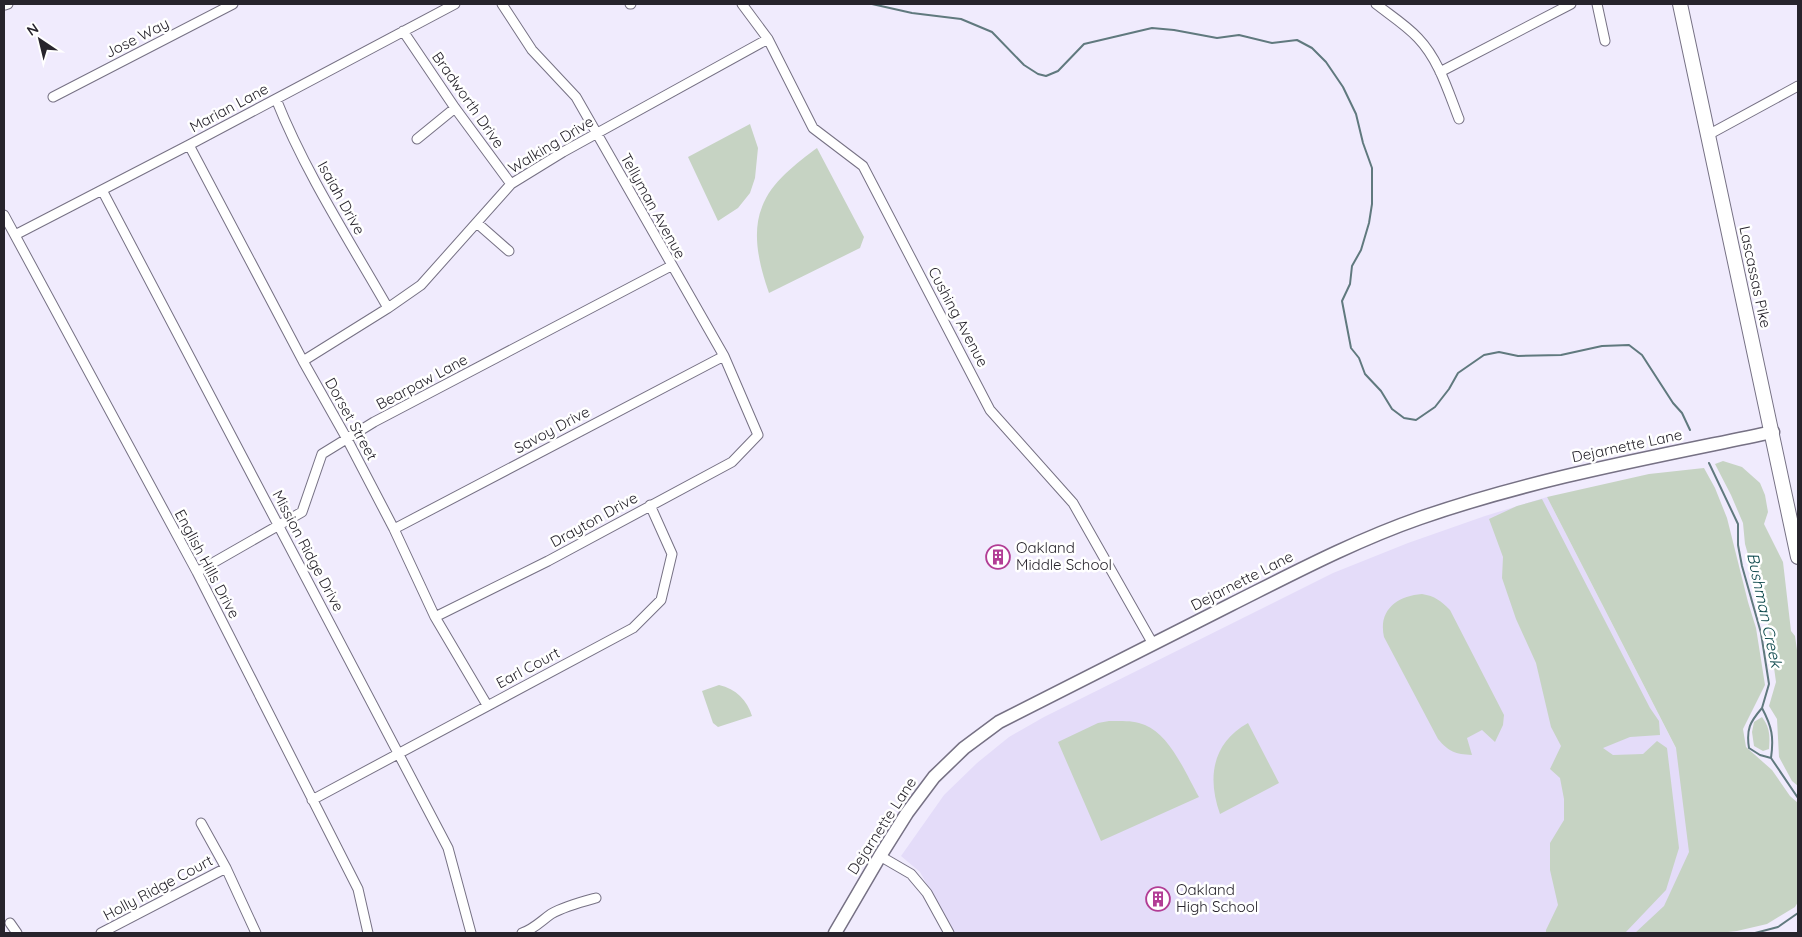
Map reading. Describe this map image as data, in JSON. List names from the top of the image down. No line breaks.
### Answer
{"streets":{"main road":["Lascassas Pike","Dejarnette Lane"],"street":["Jose Way","Bradworth Drive","Marian Lane","Walking Drive","Isaiah Drive","Tellyman Avenue","Cushing Avenue","Bearpaw Lane","Dorset Street","Savoy Drive","Drayton Drive","Mission Ridge Drive","English Hills Drive","Earl Court","Holly Ridge Court"]},"crossings":[["Bradworth Drive","Marian Lane"],["Bradworth Drive","Walking Drive"],["Marian Lane","Isaiah Drive"],["Marian Lane","Dorset Street"],["Marian Lane","Mission Ridge Drive"],["Marian Lane","English Hills Drive"],["Walking Drive","Isaiah Drive"],["Walking Drive","Tellyman Avenue"],["Walking Drive","Cushing Avenue"],["Walking Drive","Dorset Street"],["Tellyman Avenue","Bearpaw Lane"],["Tellyman Avenue","Savoy Drive"],["Tellyman Avenue","Drayton Drive"],["Lascassas Pike","Dejarnette Lane"],["Cushing Avenue","Dejarnette Lane"],["Bearpaw Lane","Dorset Street"],["Bearpaw Lane","Mission Ridge Drive"],["Bearpaw Lane","English Hills Drive"],["Dorset Street","Savoy Drive"],["Dorset Street","Drayton Drive"],["Dorset Street","Earl Court"],["Drayton Drive","Earl Court"],["Mission Ridge Drive","Earl Court"],["English Hills Drive","Earl Court"]],"water":["Bushman Creek"],"places":{"building":["Oakland Middle School","Oakland High School"]},"north":"top left"}
